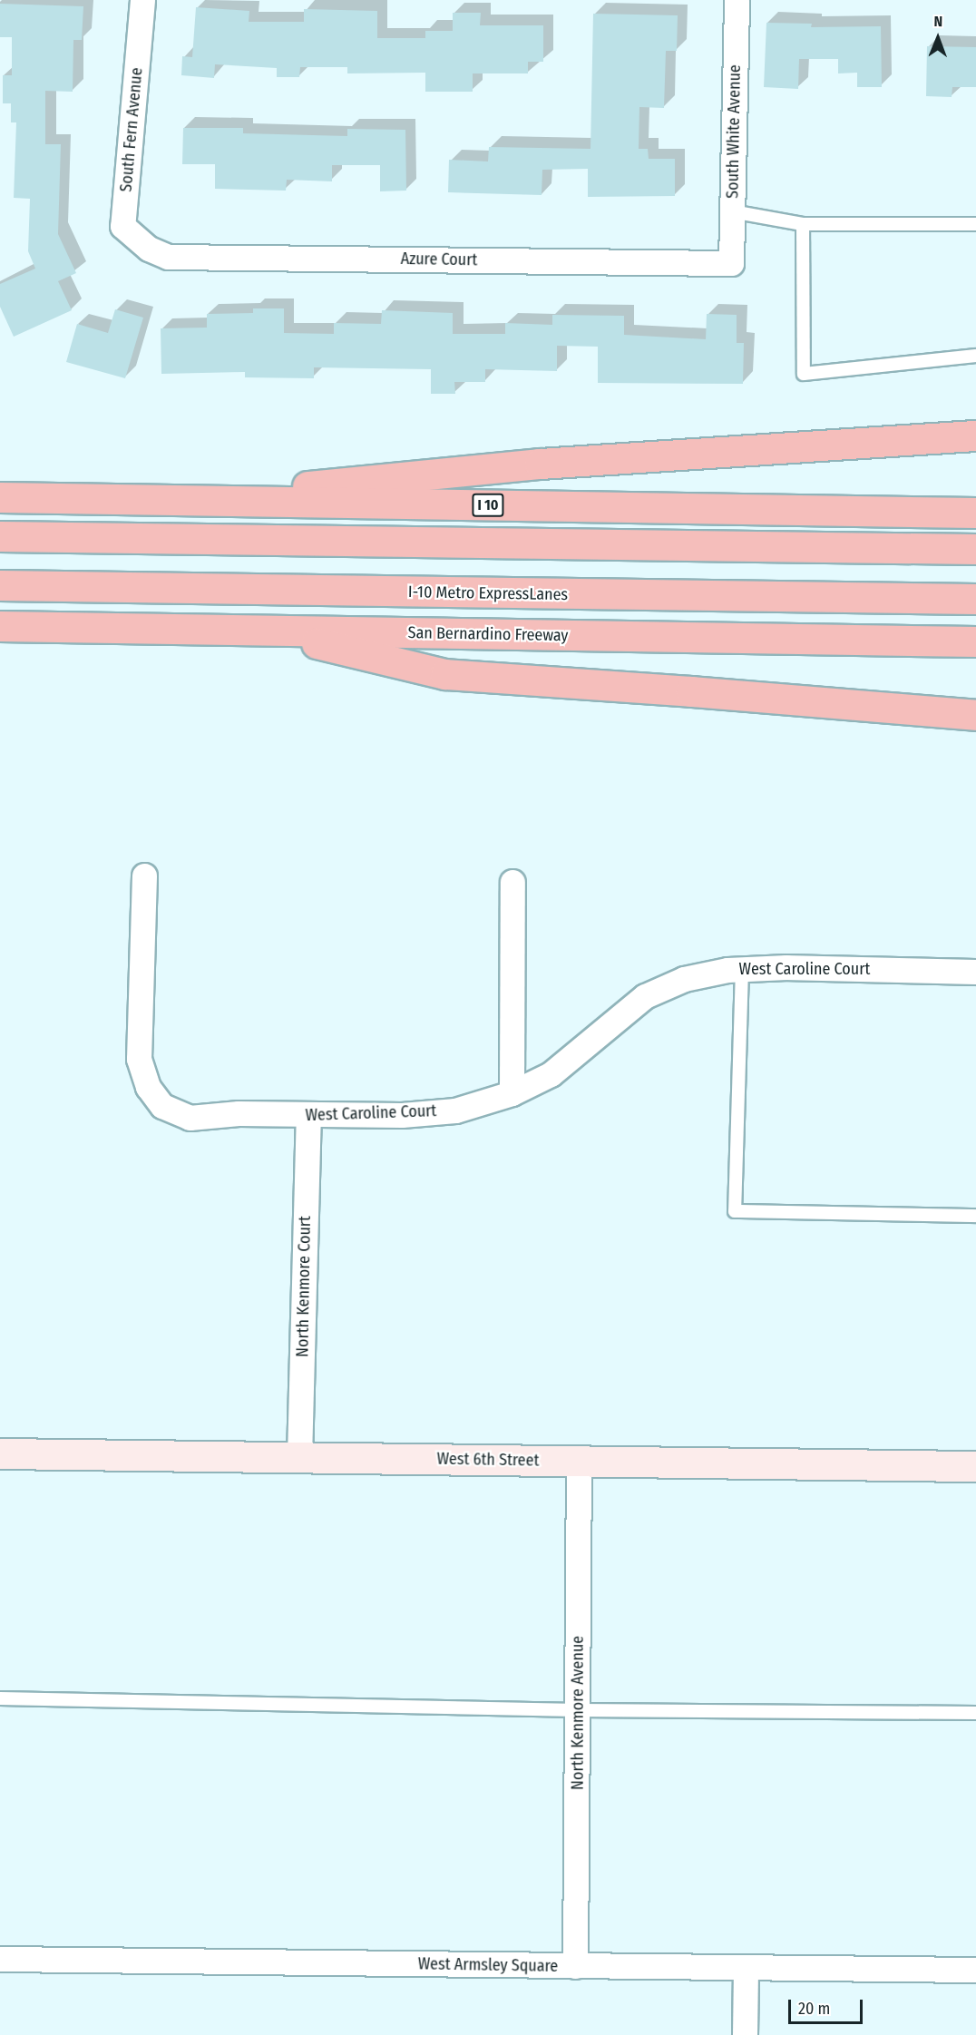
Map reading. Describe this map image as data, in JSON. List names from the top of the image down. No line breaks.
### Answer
{"streets":{"highway":["I 10","I-10 Metro ExpressLanes","San Bernardino Freeway"],"street":["South Fern Avenue","South White Avenue","Azure Court","West Caroline Court","North Kenmore Court","West 6th Street","North Kenmore Avenue","West Armsley Square"]},"crossings":[["South Fern Avenue","Azure Court"],["South White Avenue","Azure Court"],["West Caroline Court","North Kenmore Court"],["North Kenmore Court","West 6th Street"],["West 6th Street","North Kenmore Avenue"],["North Kenmore Avenue","West Armsley Square"]],"scale_bar":"20 m","north":"top"}
